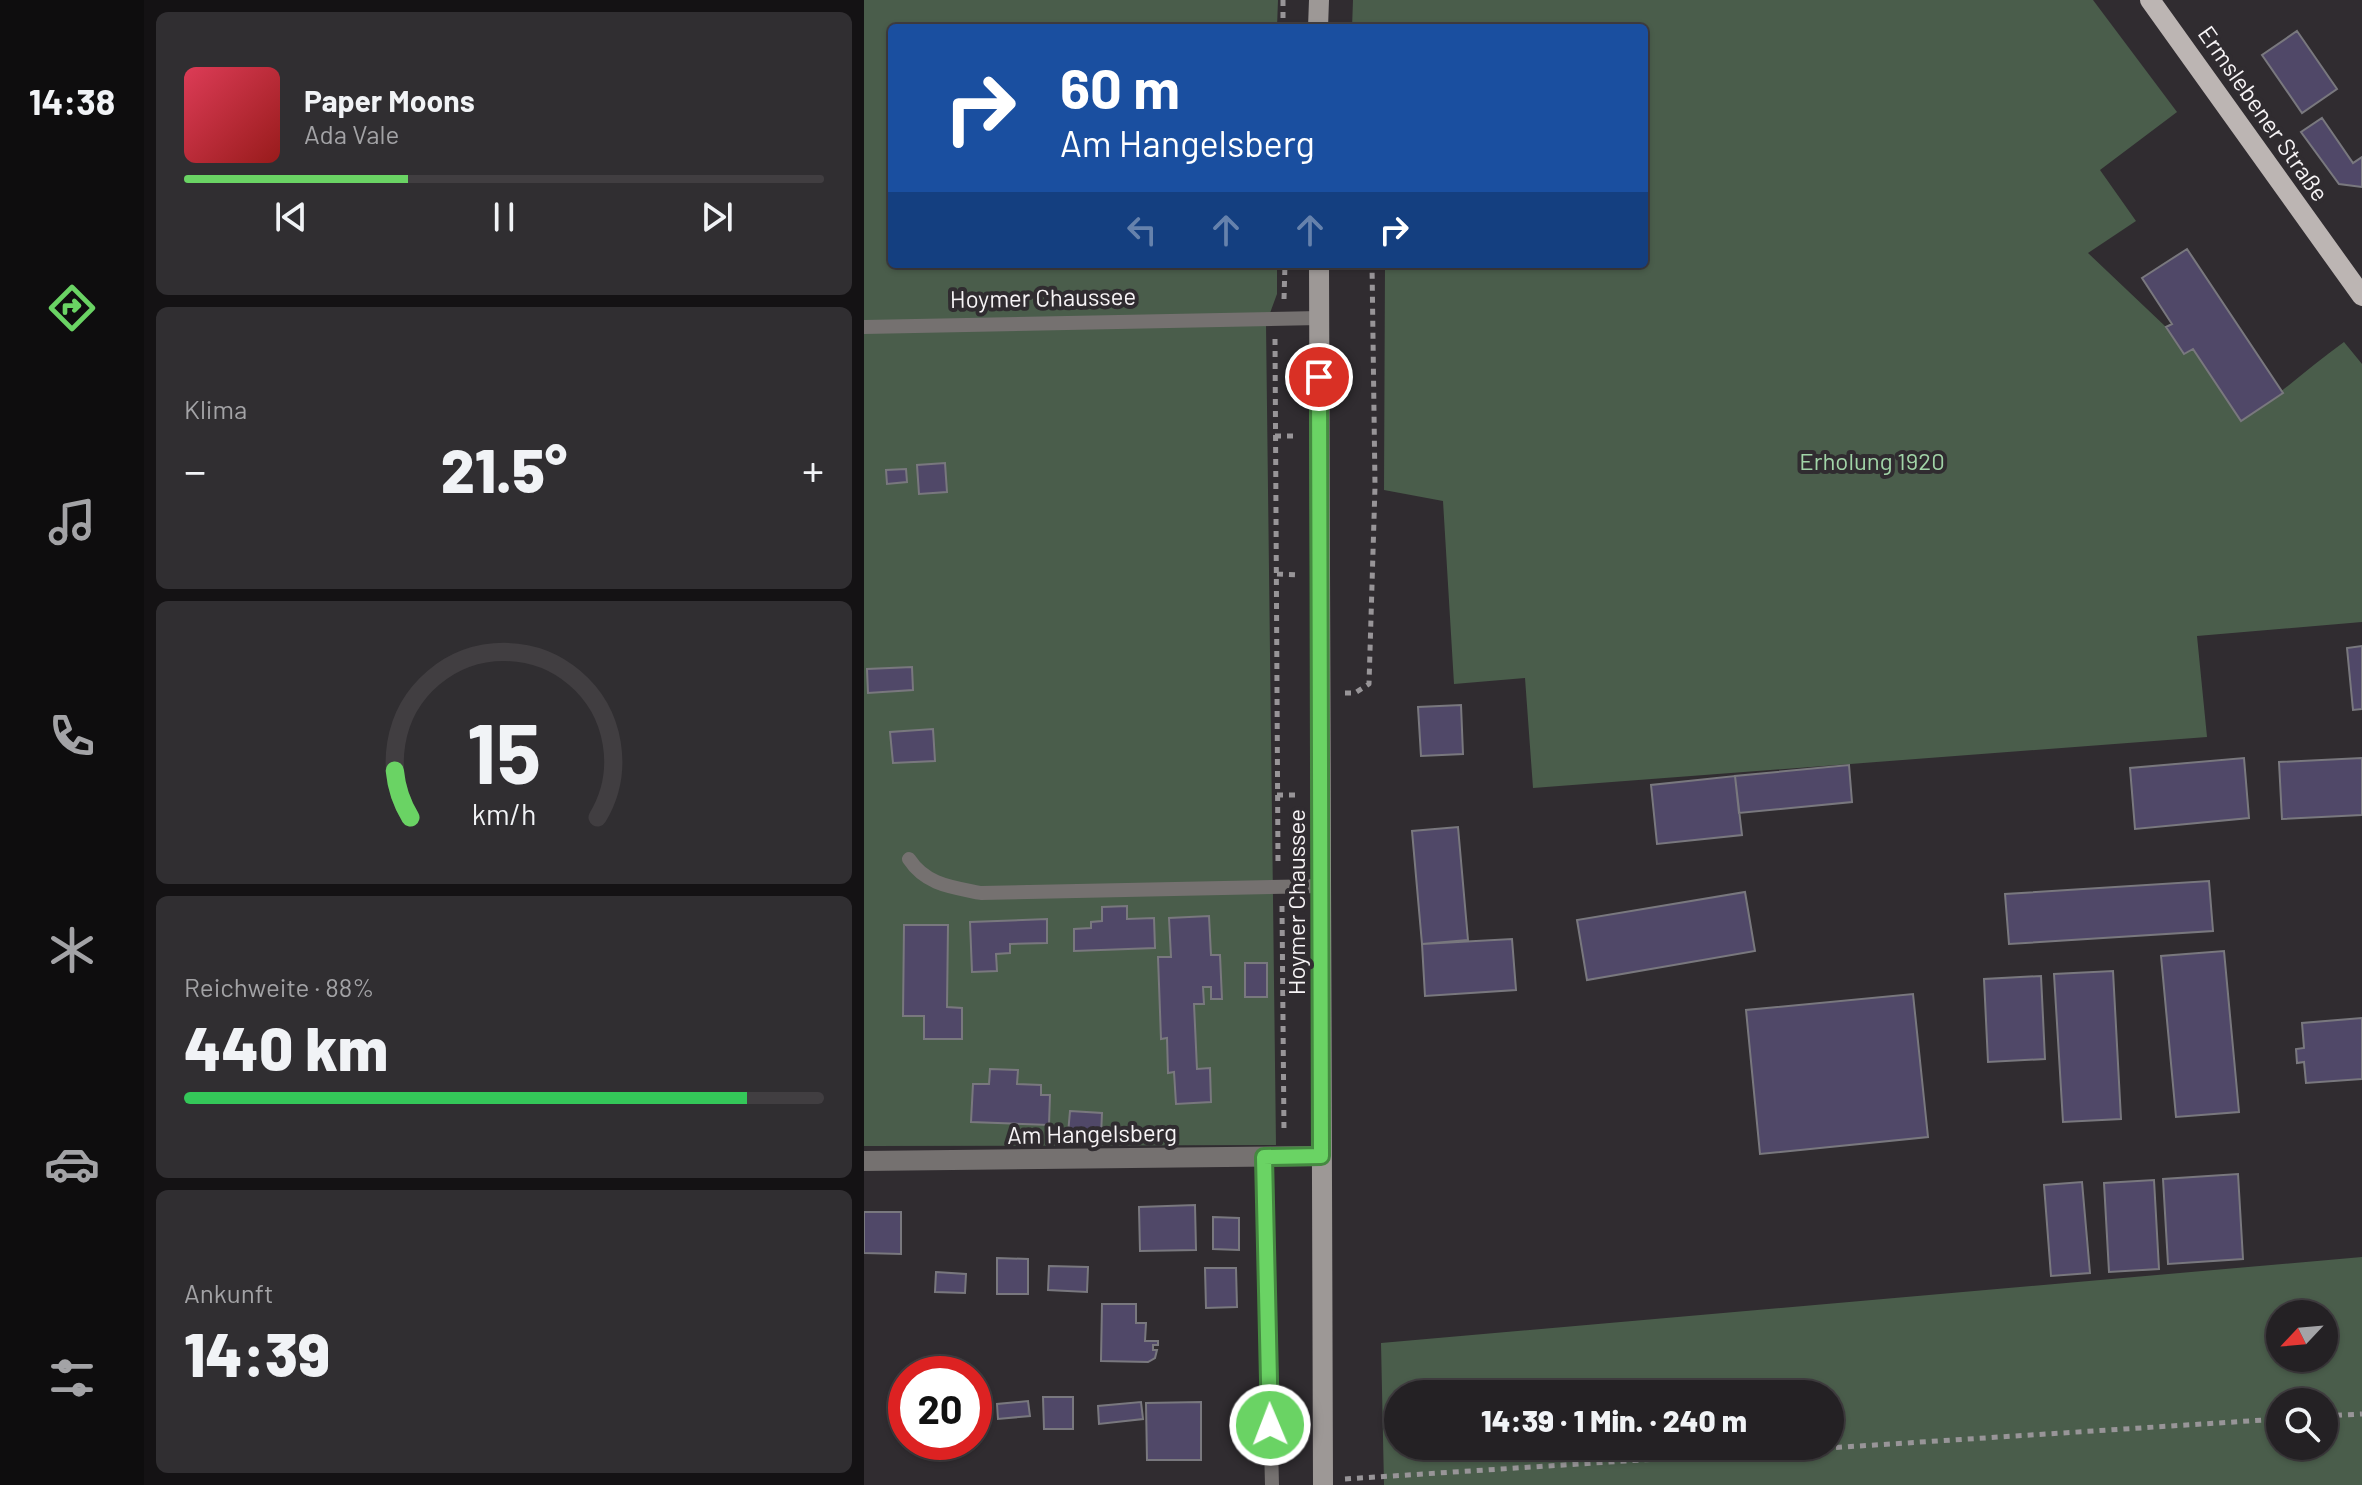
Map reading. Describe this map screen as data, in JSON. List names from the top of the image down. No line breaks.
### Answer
{"streets":{"main road":["Ermslebener Straße","Hoymer Chaussee"],"street":["Am Hangelsberg"]},"crossings":[["Hoymer Chaussee","Am Hangelsberg"]],"parks":["Erholung 1920"],"north":"bottom left","page":{"tabs":"14:38","turn":["60 m","Am Hangelsberg"],"song":["Paper Moons","Ada Vale"],"tile":["Klima",["Reichweite · 88%","440 km"],["Ankunft","14:39"]],"heat":["−","21.5°","+"],"limit":"20","trip":"14:39 · 1 Min. · 240 m","gauge":["15","km/h"]}}
